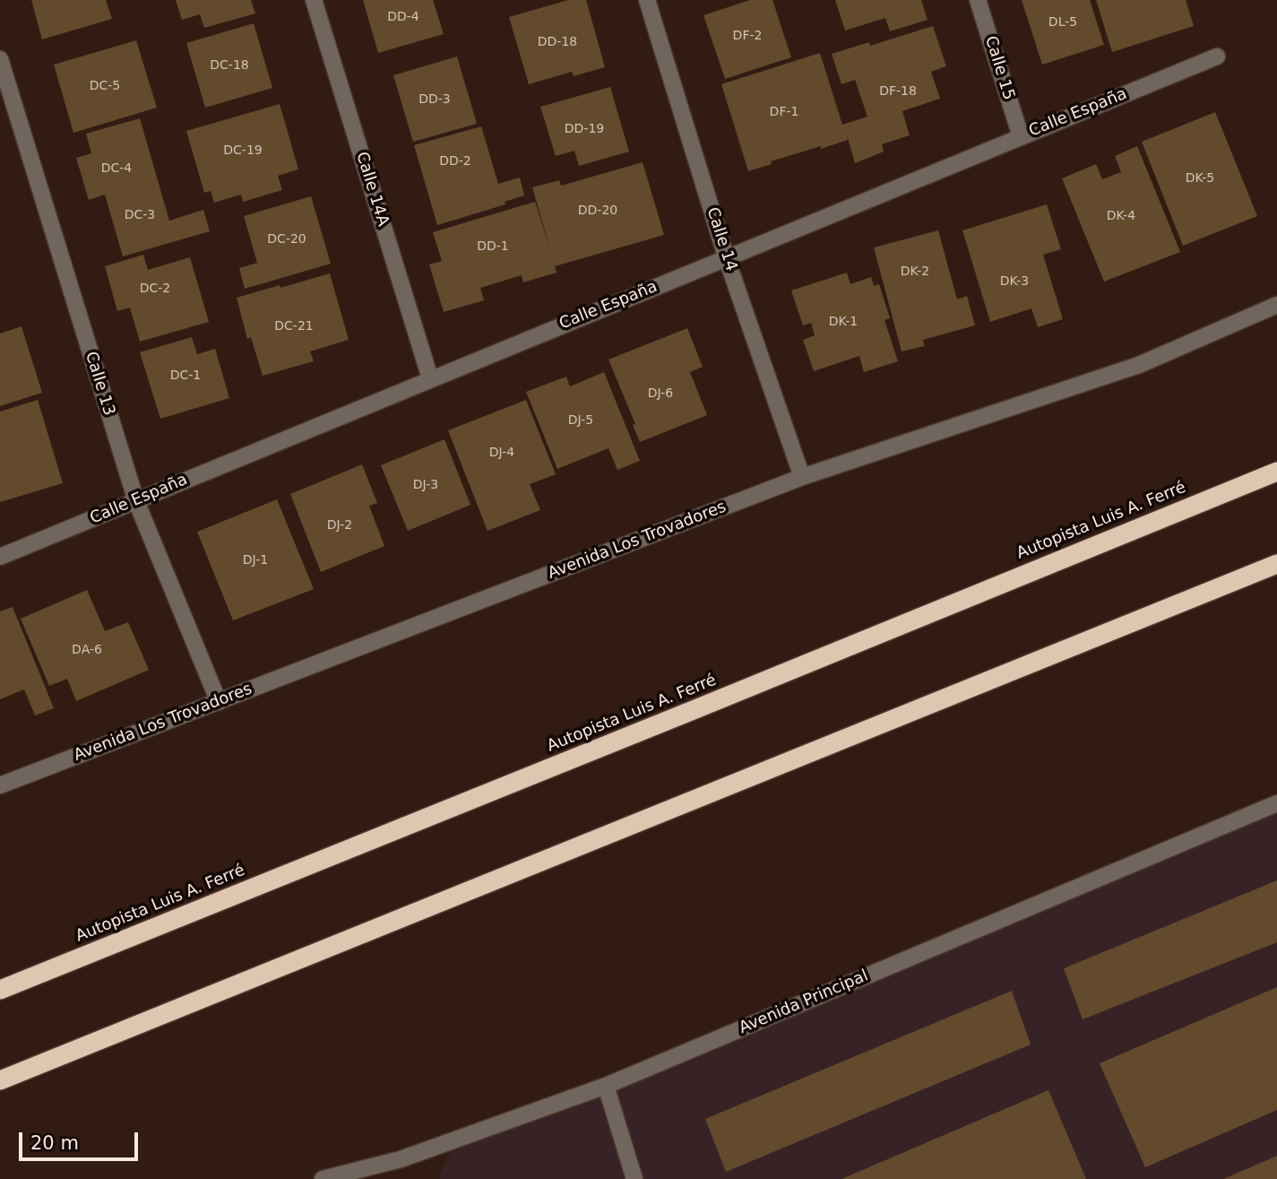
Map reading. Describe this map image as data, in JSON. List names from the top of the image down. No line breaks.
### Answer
{"streets":{"highway":["Autopista Luis A. Ferré"],"street":["Calle 15","Calle España","Calle 14A","Calle 14","Calle 13","Avenida Los Trovadores","Avenida Principal"]},"crossings":[["Calle 15","Calle España"],["Calle España","Calle 14A"],["Calle España","Calle 14"],["Calle España","Calle 13"],["Calle 14","Avenida Los Trovadores"],["Calle 13","Avenida Los Trovadores"]],"house_numbers":["DD-4","DL-5","DF-2","DD-18","DC-18","DC-5","DF-18","DD-3","DF-1","DD-19","DC-19","DD-2","DC-4","DK-5","DD-20","DC-3","DK-4","DC-20","DD-1","DK-2","DK-3","DC-2","DK-1","DC-21","DC-1","DJ-6","DJ-5","DJ-4","DJ-3","DJ-2","DJ-1","DA-6"],"scale_bar":"20 m"}
